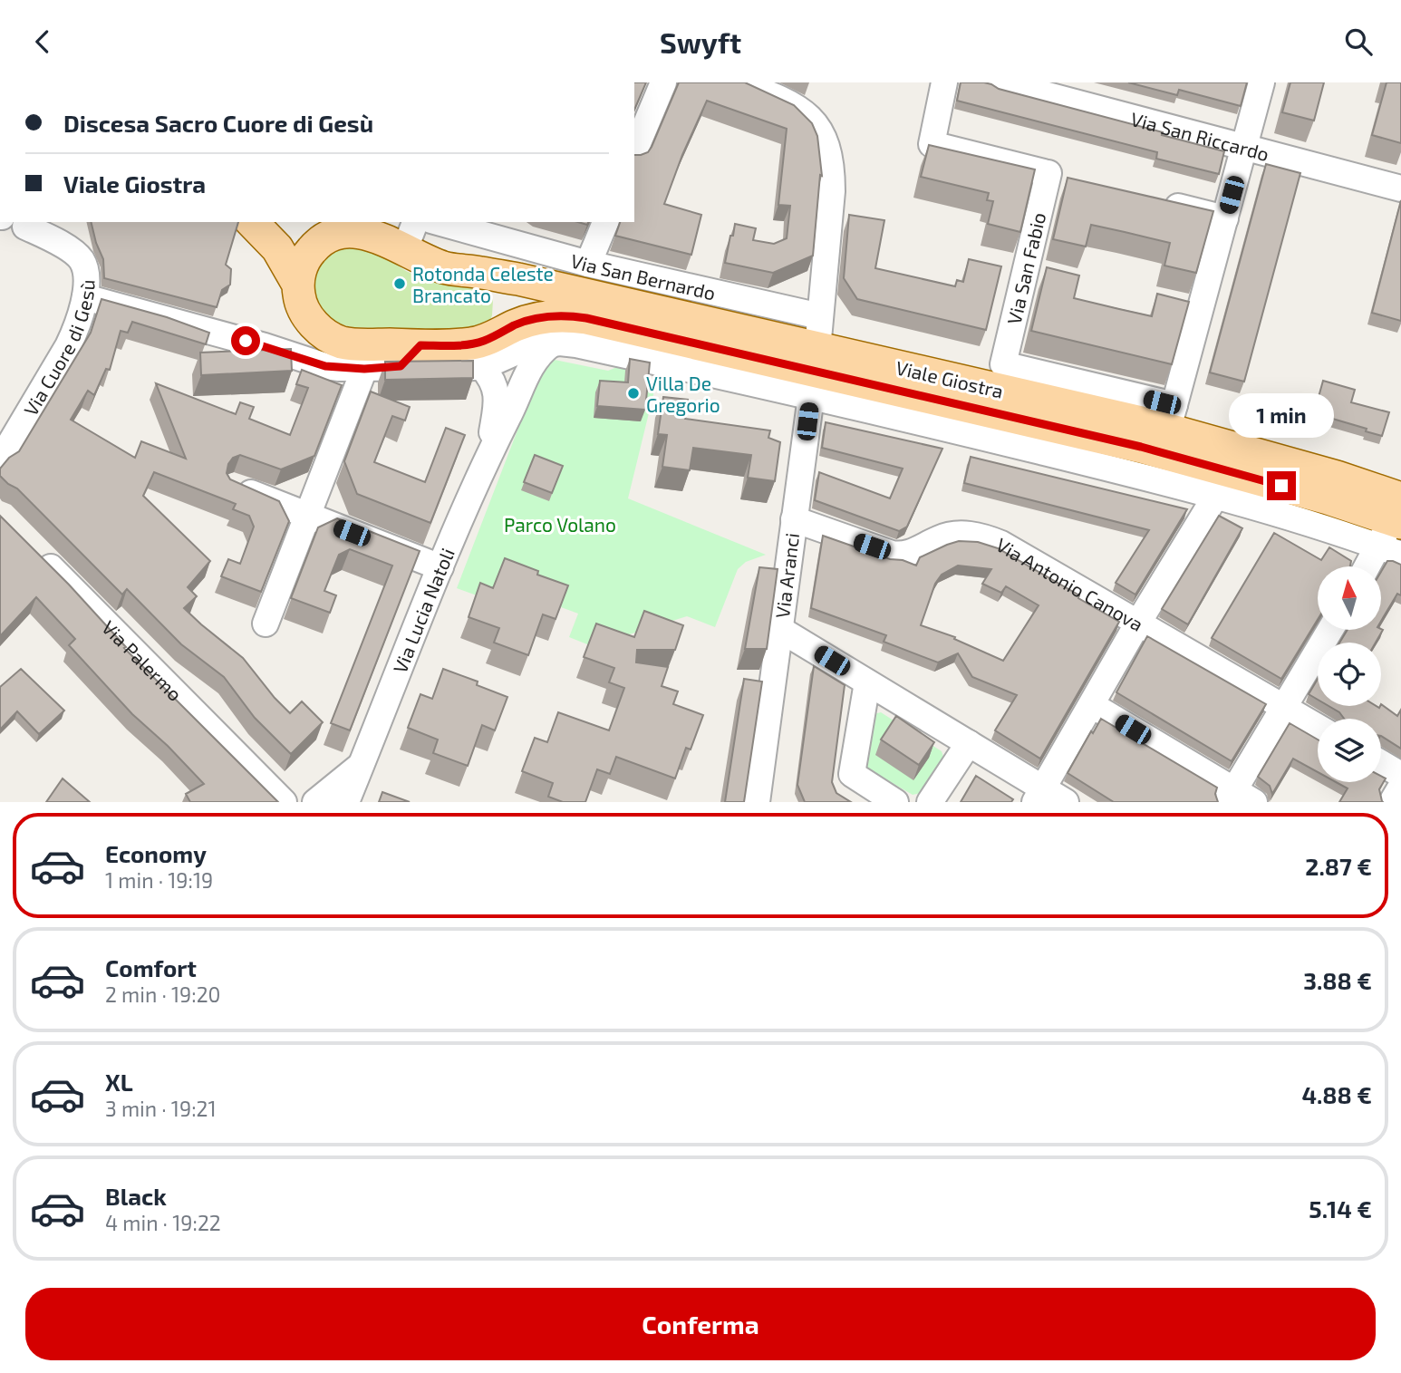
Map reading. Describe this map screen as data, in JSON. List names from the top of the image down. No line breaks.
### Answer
{"streets":{"main road":["Viale Giostra"],"street":["Via San Riccardo","Via San Fabio","Via San Bernardo","Via Cuore di Gesù","Via Aranci","Via Antonio Canova","Via Lucia Natoli","Via Palermo"]},"crossings":[["Via San Fabio","Viale Giostra"],["Via San Bernardo","Via Aranci"],["Viale Giostra","Via Aranci"],["Via Aranci","Via Antonio Canova"]],"parks":["Parco Volano"],"places":["Rotonda Celeste Brancato","Villa De Gregorio"],"north":"top","page":{"header":"Swyft","banner":["Discesa Sacro Cuore di Gesù","Viale Giostra"],"bubble":"1 min","list":[{"name":"Economy","note":"1 min · 19:19","value":"2.87 €"},{"name":"Comfort","note":"2 min · 19:20","value":"3.88 €"},{"name":"XL","note":"3 min · 19:21","value":"4.88 €"},{"name":"Black","note":"4 min · 19:22","value":"5.14 €"}],"buttons":"Conferma"}}
